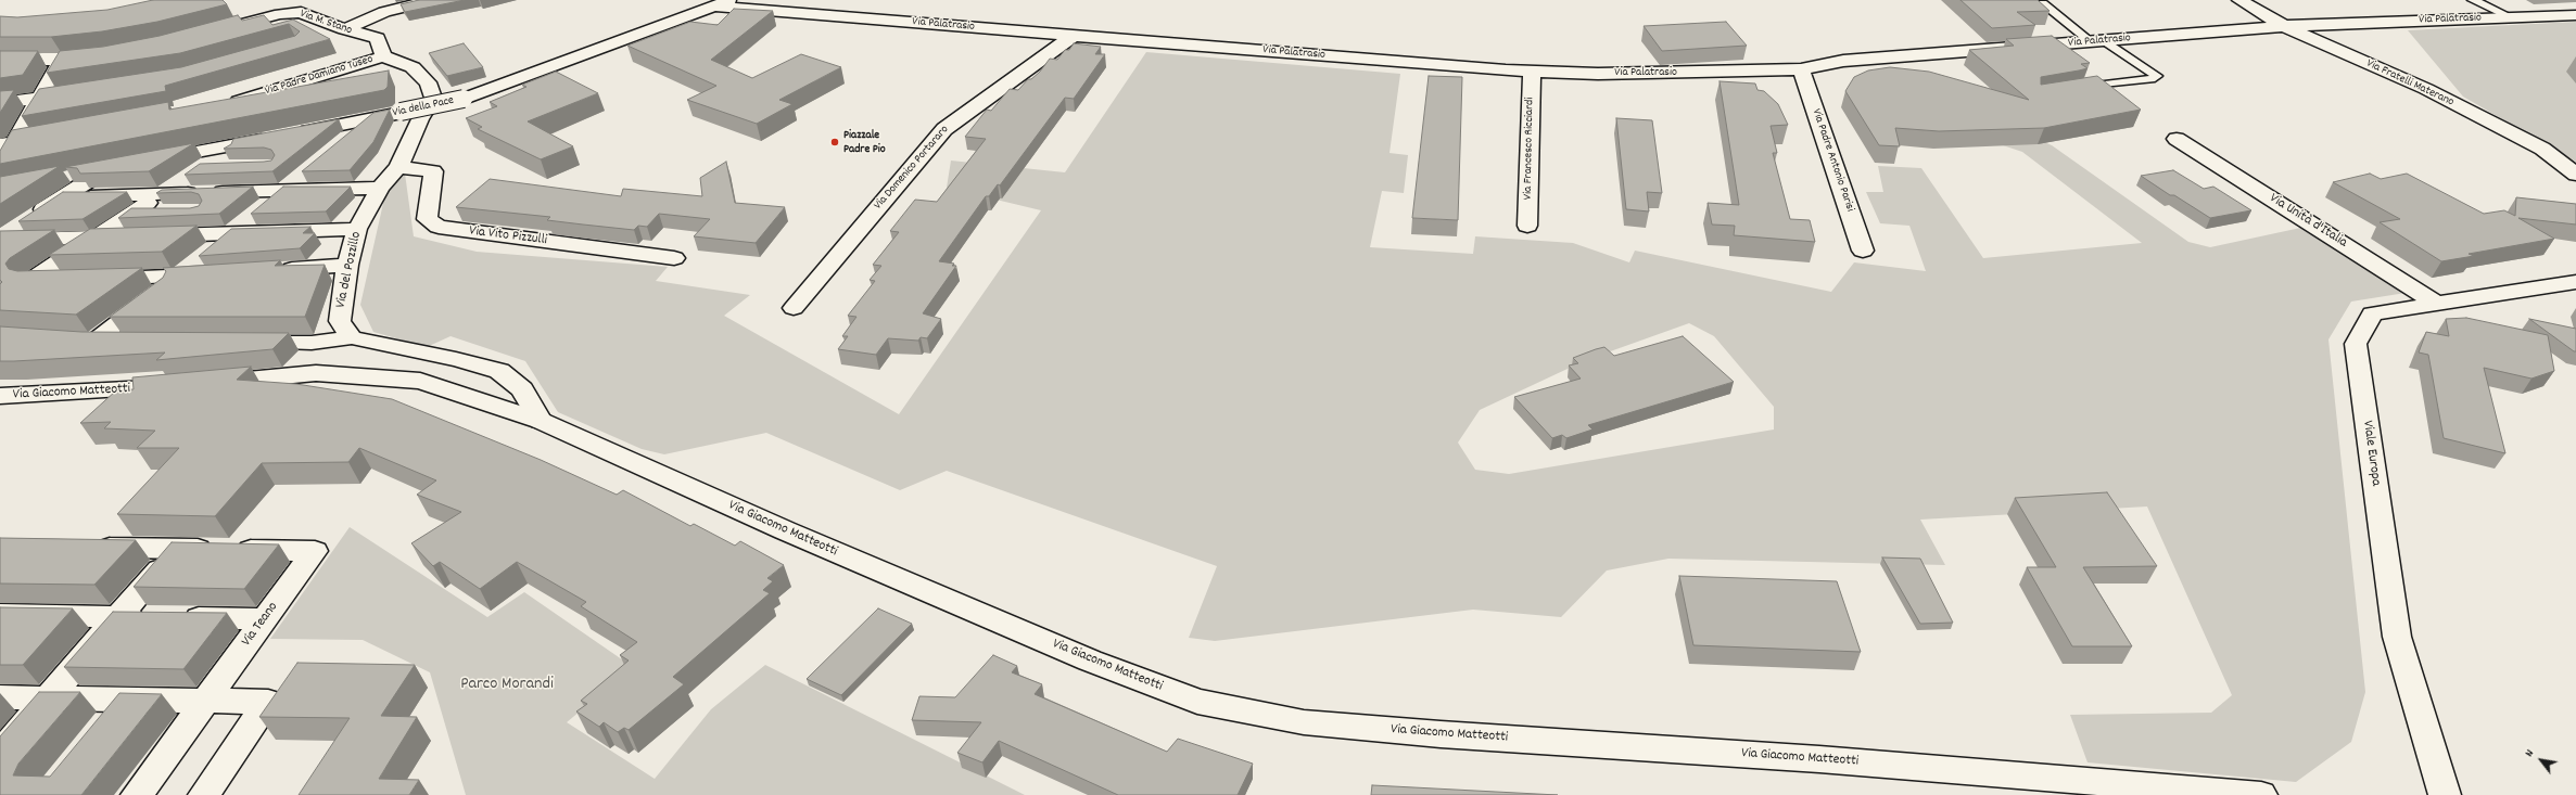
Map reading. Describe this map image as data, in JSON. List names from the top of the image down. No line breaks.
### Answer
{"streets":{"street":["Via Palatrasio","Via M. Stano","Via Padre Damiano Tuseo","Via Fratelli Materano","Via della Pace","Via Francesco Ricciardi","Via Padre Antonio Parisi","Via Domenico Portararo","Via Unità d'Italia","Via Vito Pizzulli","Via del Pozzillo","Via Giacomo Matteotti","Viale Europa","Via Teano"]},"crossings":[["Via Palatrasio","Via Fratelli Materano"],["Via Palatrasio","Via della Pace"],["Via Palatrasio","Via Francesco Ricciardi"],["Via Palatrasio","Via Padre Antonio Parisi"],["Via Palatrasio","Via Domenico Portararo"],["Via M. Stano","Via Padre Damiano Tuseo"],["Via M. Stano","Via del Pozzillo"],["Via Padre Damiano Tuseo","Via del Pozzillo"],["Via Unità d'Italia","Viale Europa"],["Via Vito Pizzulli","Via del Pozzillo"]],"parks":["Parco Morandi"],"places":["Piazzale Padre Pio"],"north":"top left"}
